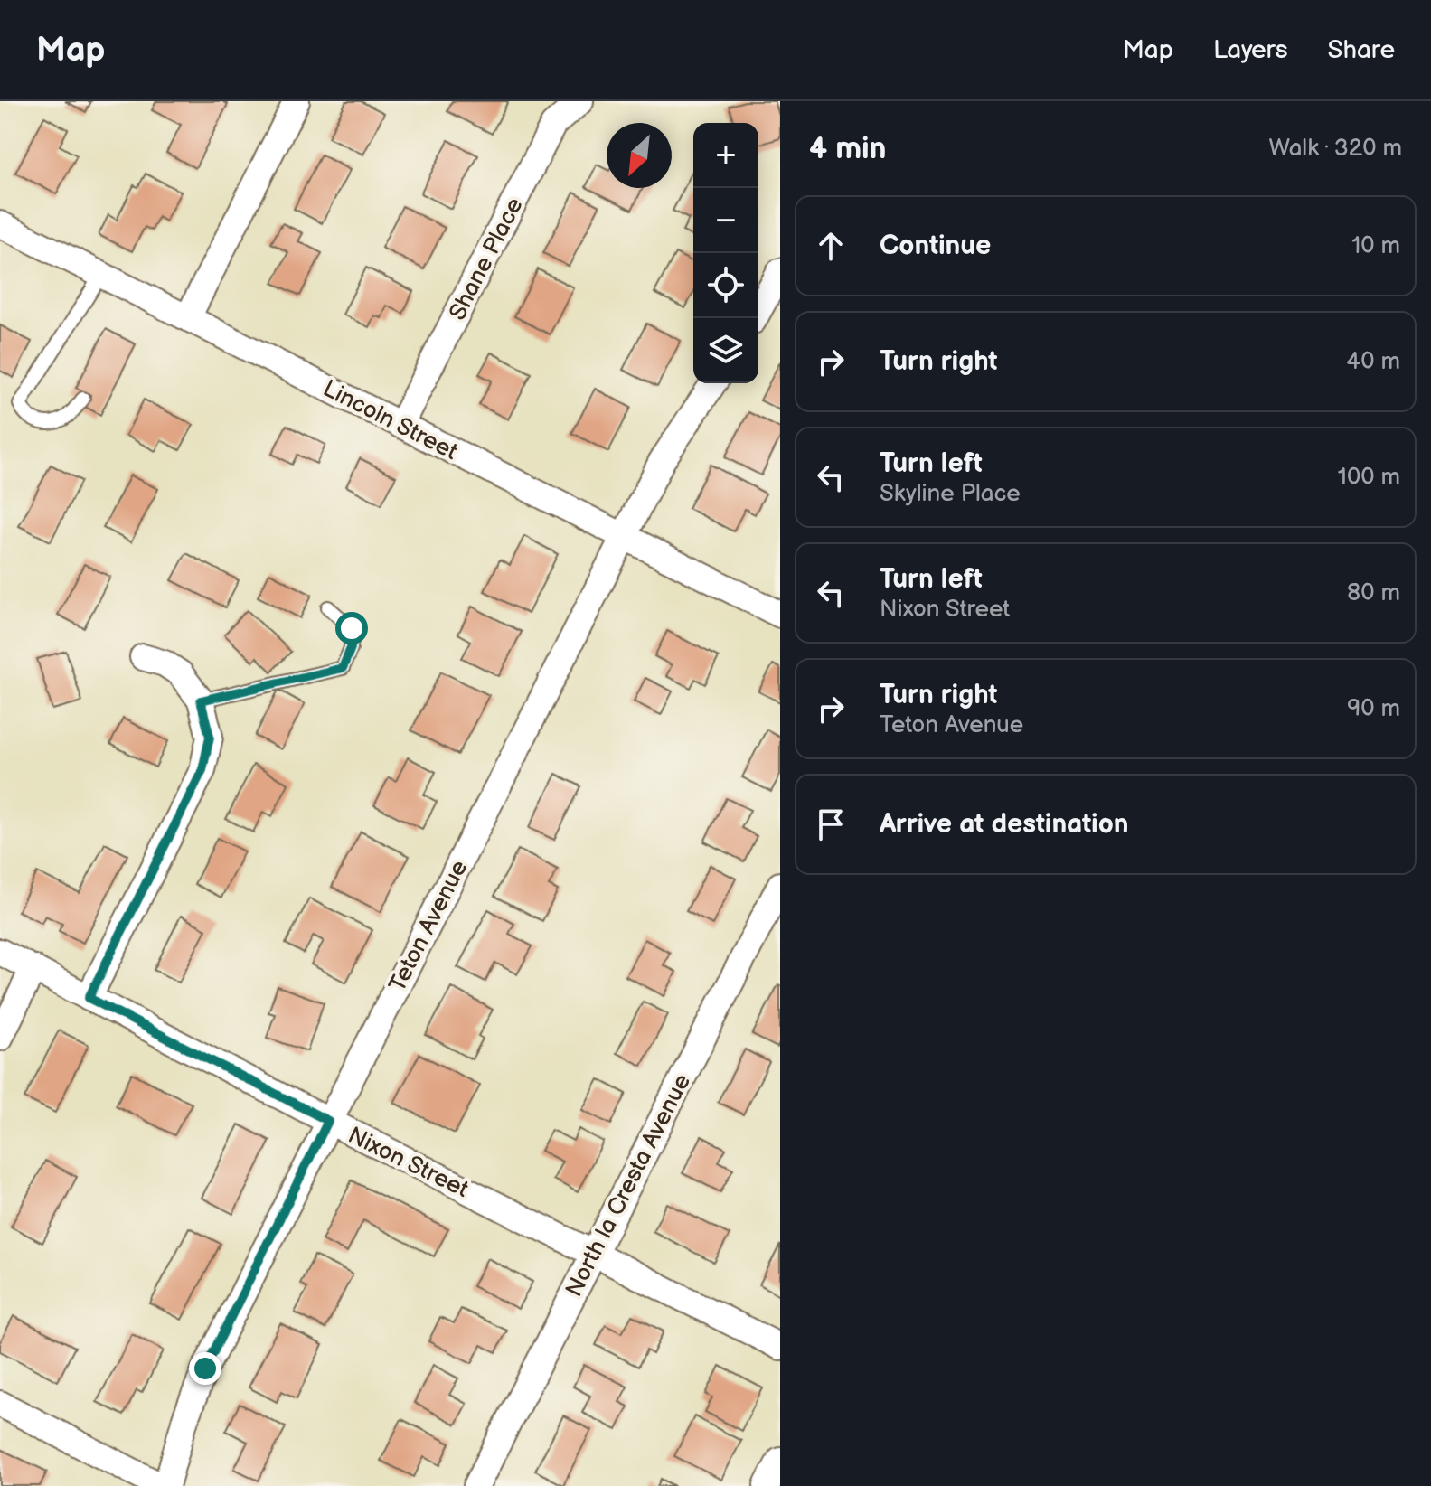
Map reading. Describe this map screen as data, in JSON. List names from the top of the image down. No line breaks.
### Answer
{"streets":{"street":["Shane Place","Lincoln Street","Teton Avenue","Nixon Street","North la Cresta Avenue"]},"crossings":[["Shane Place","Lincoln Street"],["Lincoln Street","Teton Avenue"],["Teton Avenue","Nixon Street"],["Nixon Street","North la Cresta Avenue"]],"north":"bottom left","page":{"header":"Map","nav":["Map","Layers","Share"],"heading":["4 min","Walk · 320 m"],"map_buttons":["+","−"],"list":[["Continue","10 m"],["Turn right","40 m"],["Turn left","Skyline Place","100 m"],["Turn left","Nixon Street","80 m"],["Turn right","Teton Avenue","90 m"],"Arrive at destination"]}}
